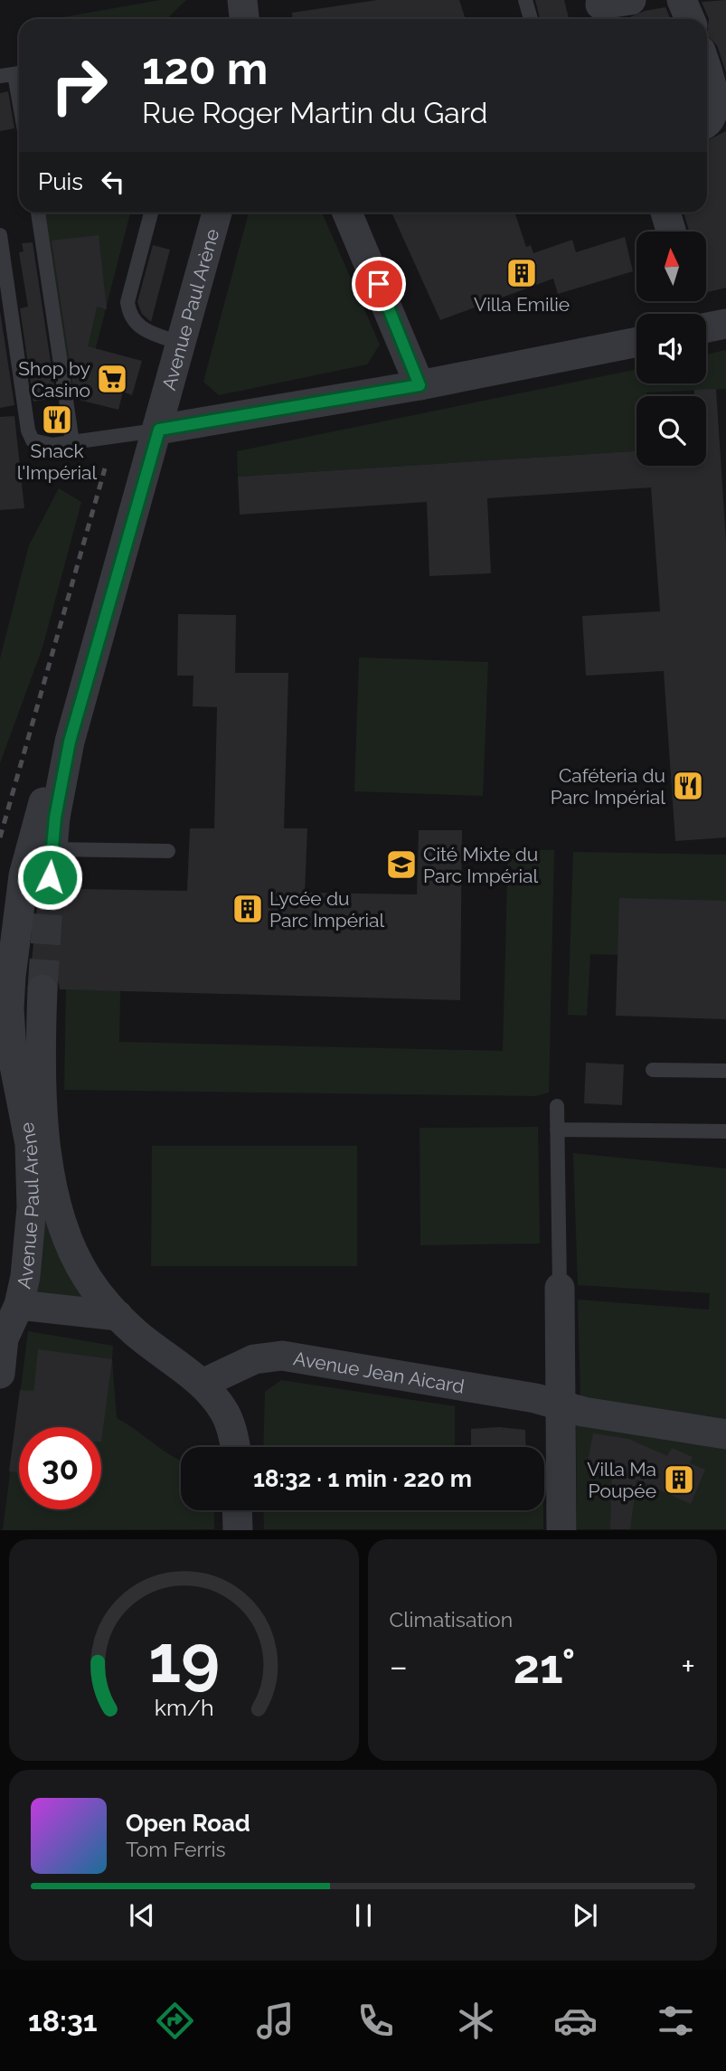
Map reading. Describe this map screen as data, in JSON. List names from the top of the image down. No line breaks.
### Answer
{"streets":{"street":["Avenue Paul Arène","Avenue Jean Aicard"]},"crossings":[["Avenue Paul Arène","Avenue Jean Aicard"]],"places":{"building":["Villa Emilie","Lycée du Parc Impérial","Villa Ma Poupée"],"supermarket":["Shop by Casino"],"restaurant":["Snack l'Impérial","Caféteria du Parc Impérial"],"school or university":["Cité Mixte du Parc Impérial"]},"north":"top","page":{"turn":["120 m","Rue Roger Martin du Gard"],"then":"Puis","limit":"30","trip":"18:32 · 1 min · 220 m","tile":"Climatisation","heat":["−","21°","+"],"song":["Open Road","Tom Ferris"],"tabs":"18:31","gauge":["19","km/h"]}}
